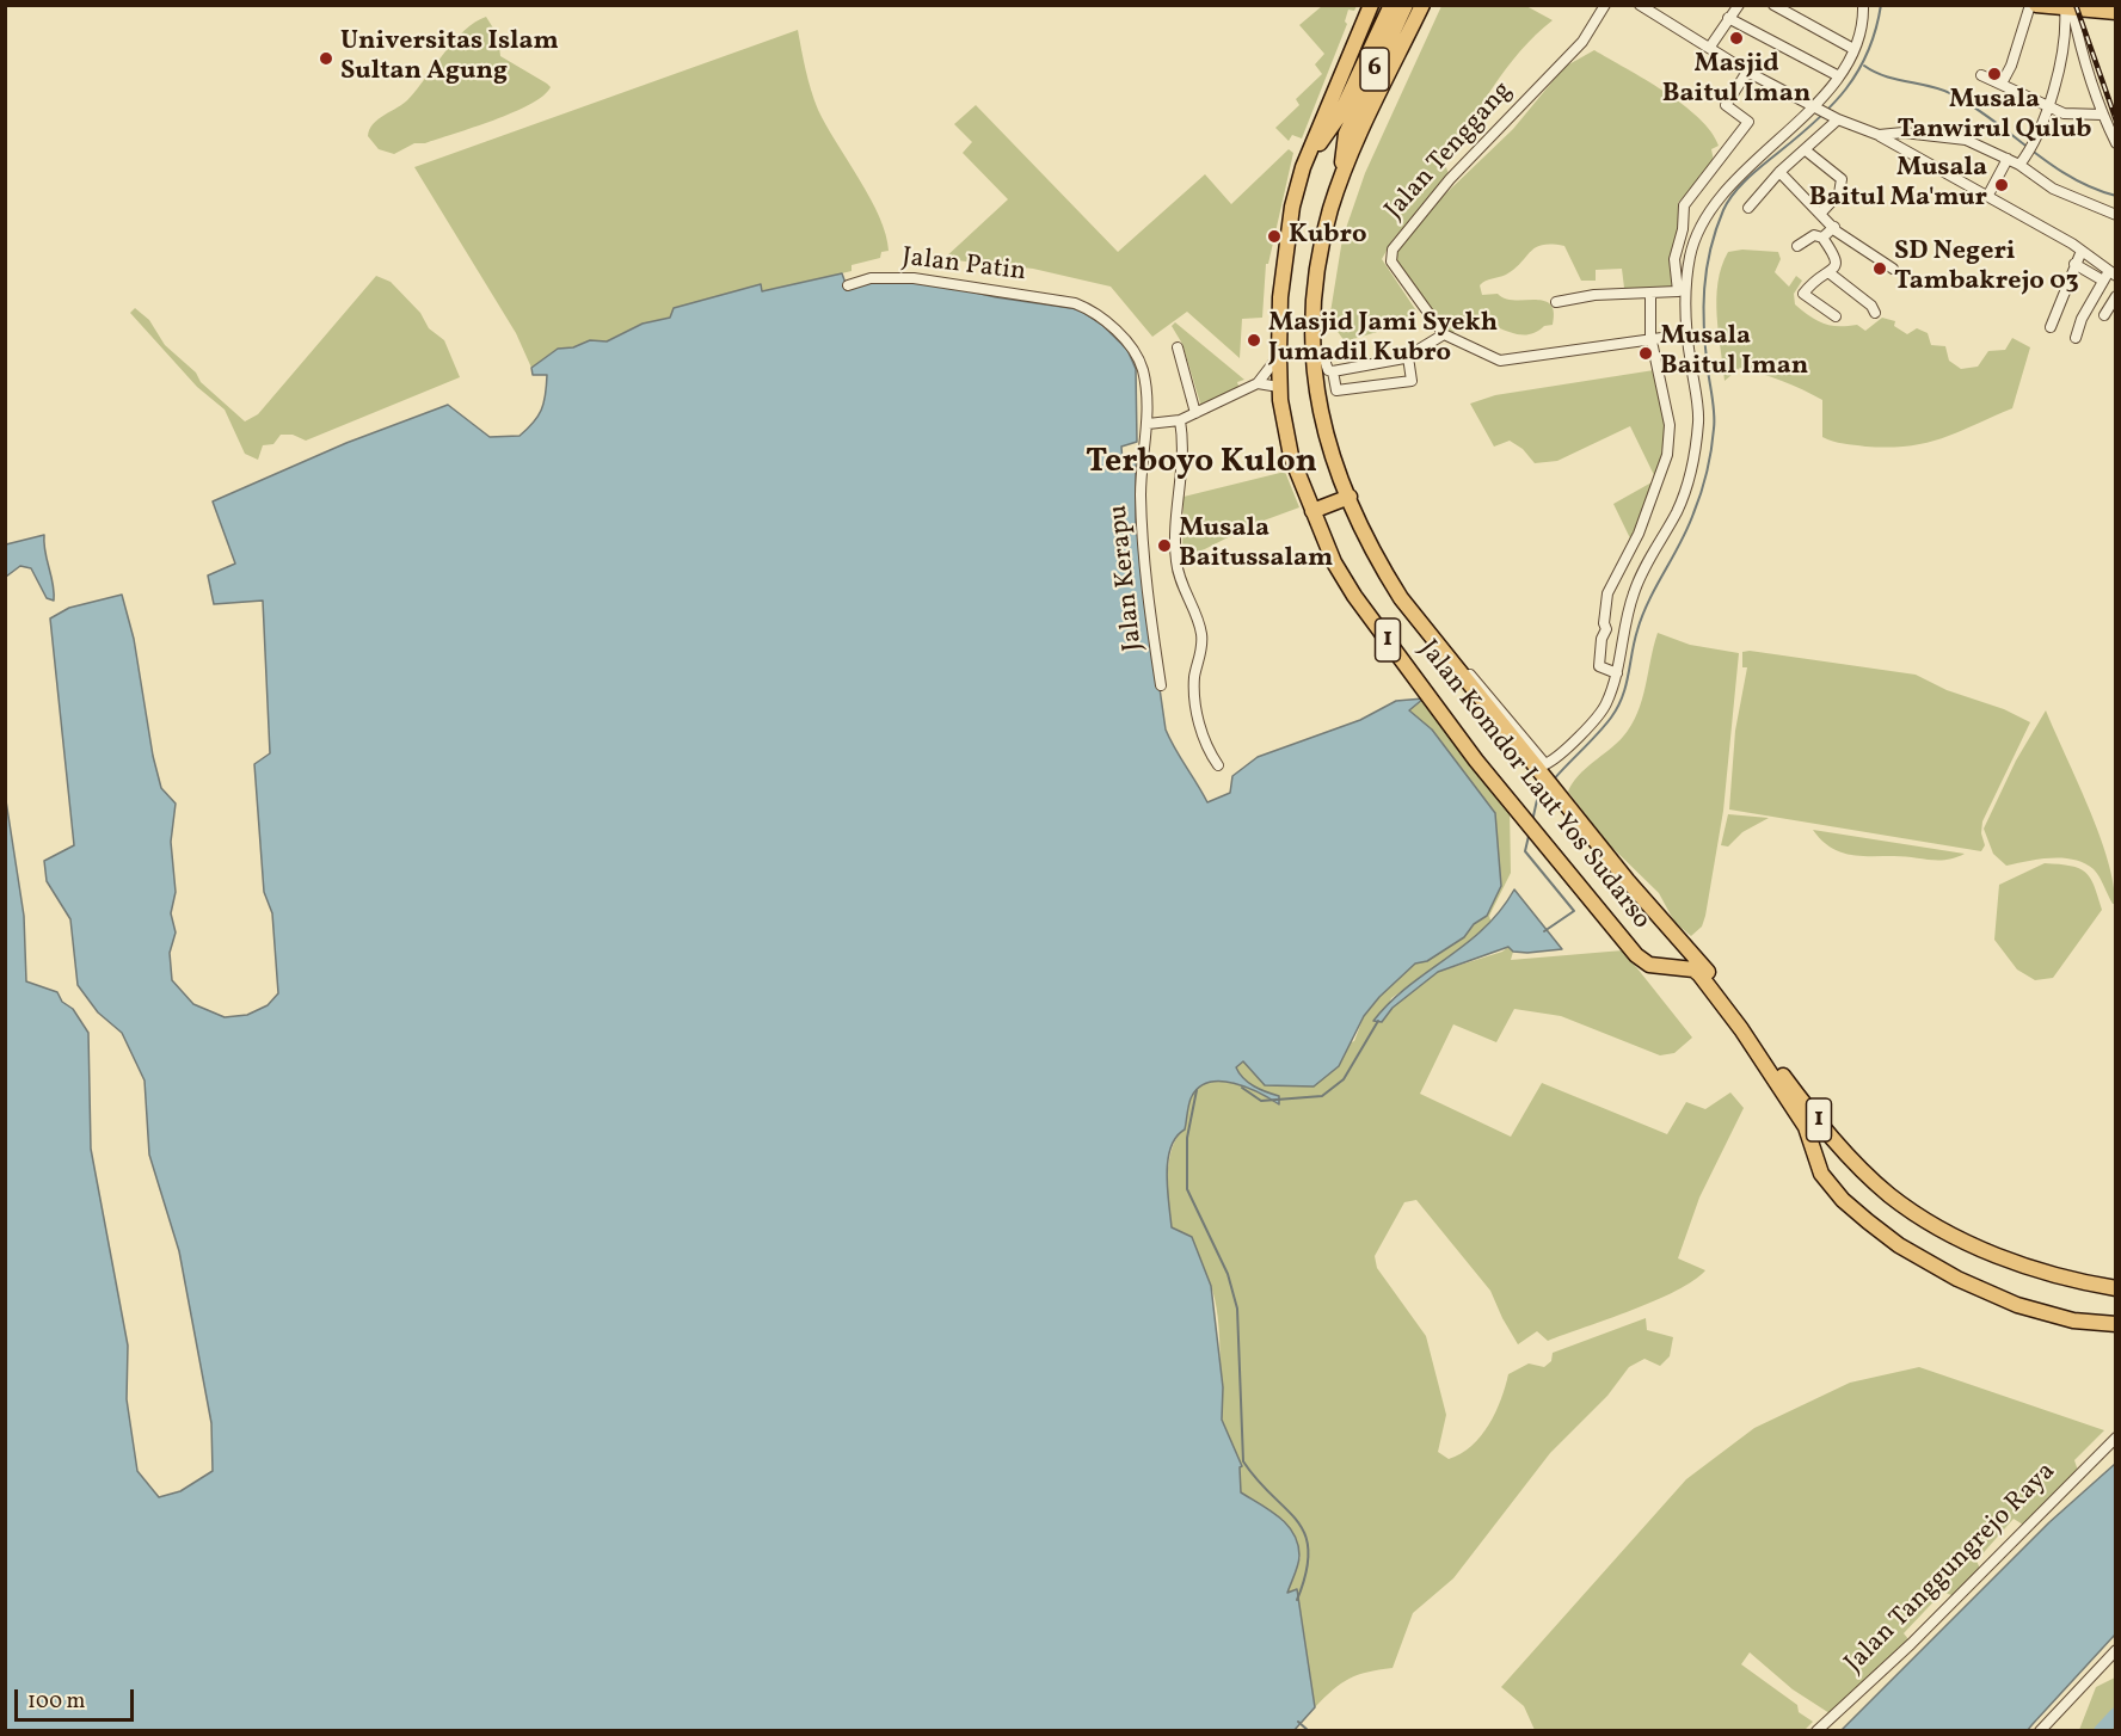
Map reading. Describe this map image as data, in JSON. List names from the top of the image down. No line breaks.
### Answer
{"streets":{"highway":["6","1","Jalan Komdor Laut Yos Sudarso"],"street":["Jalan Tenggang","Jalan Patin","Jalan Kerapu","Jalan Tanggungrejo Raya"]},"crossings":[["6","Jalan Komdor Laut Yos Sudarso"],["Jalan Patin","Jalan Kerapu"]],"districts":["Terboyo Kulon"],"places":["Masjid Baitul Iman","Universitas Islam Sultan Agung","Musala Tanwirul Qulub","Musala Baitul Ma'mur","Kubro","SD Negeri Tambakrejo 03","Masjid Jami Syekh Jumadil Kubro","Musala Baitul Iman","Musala Baitussalam"],"scale_bar":"100 m"}
